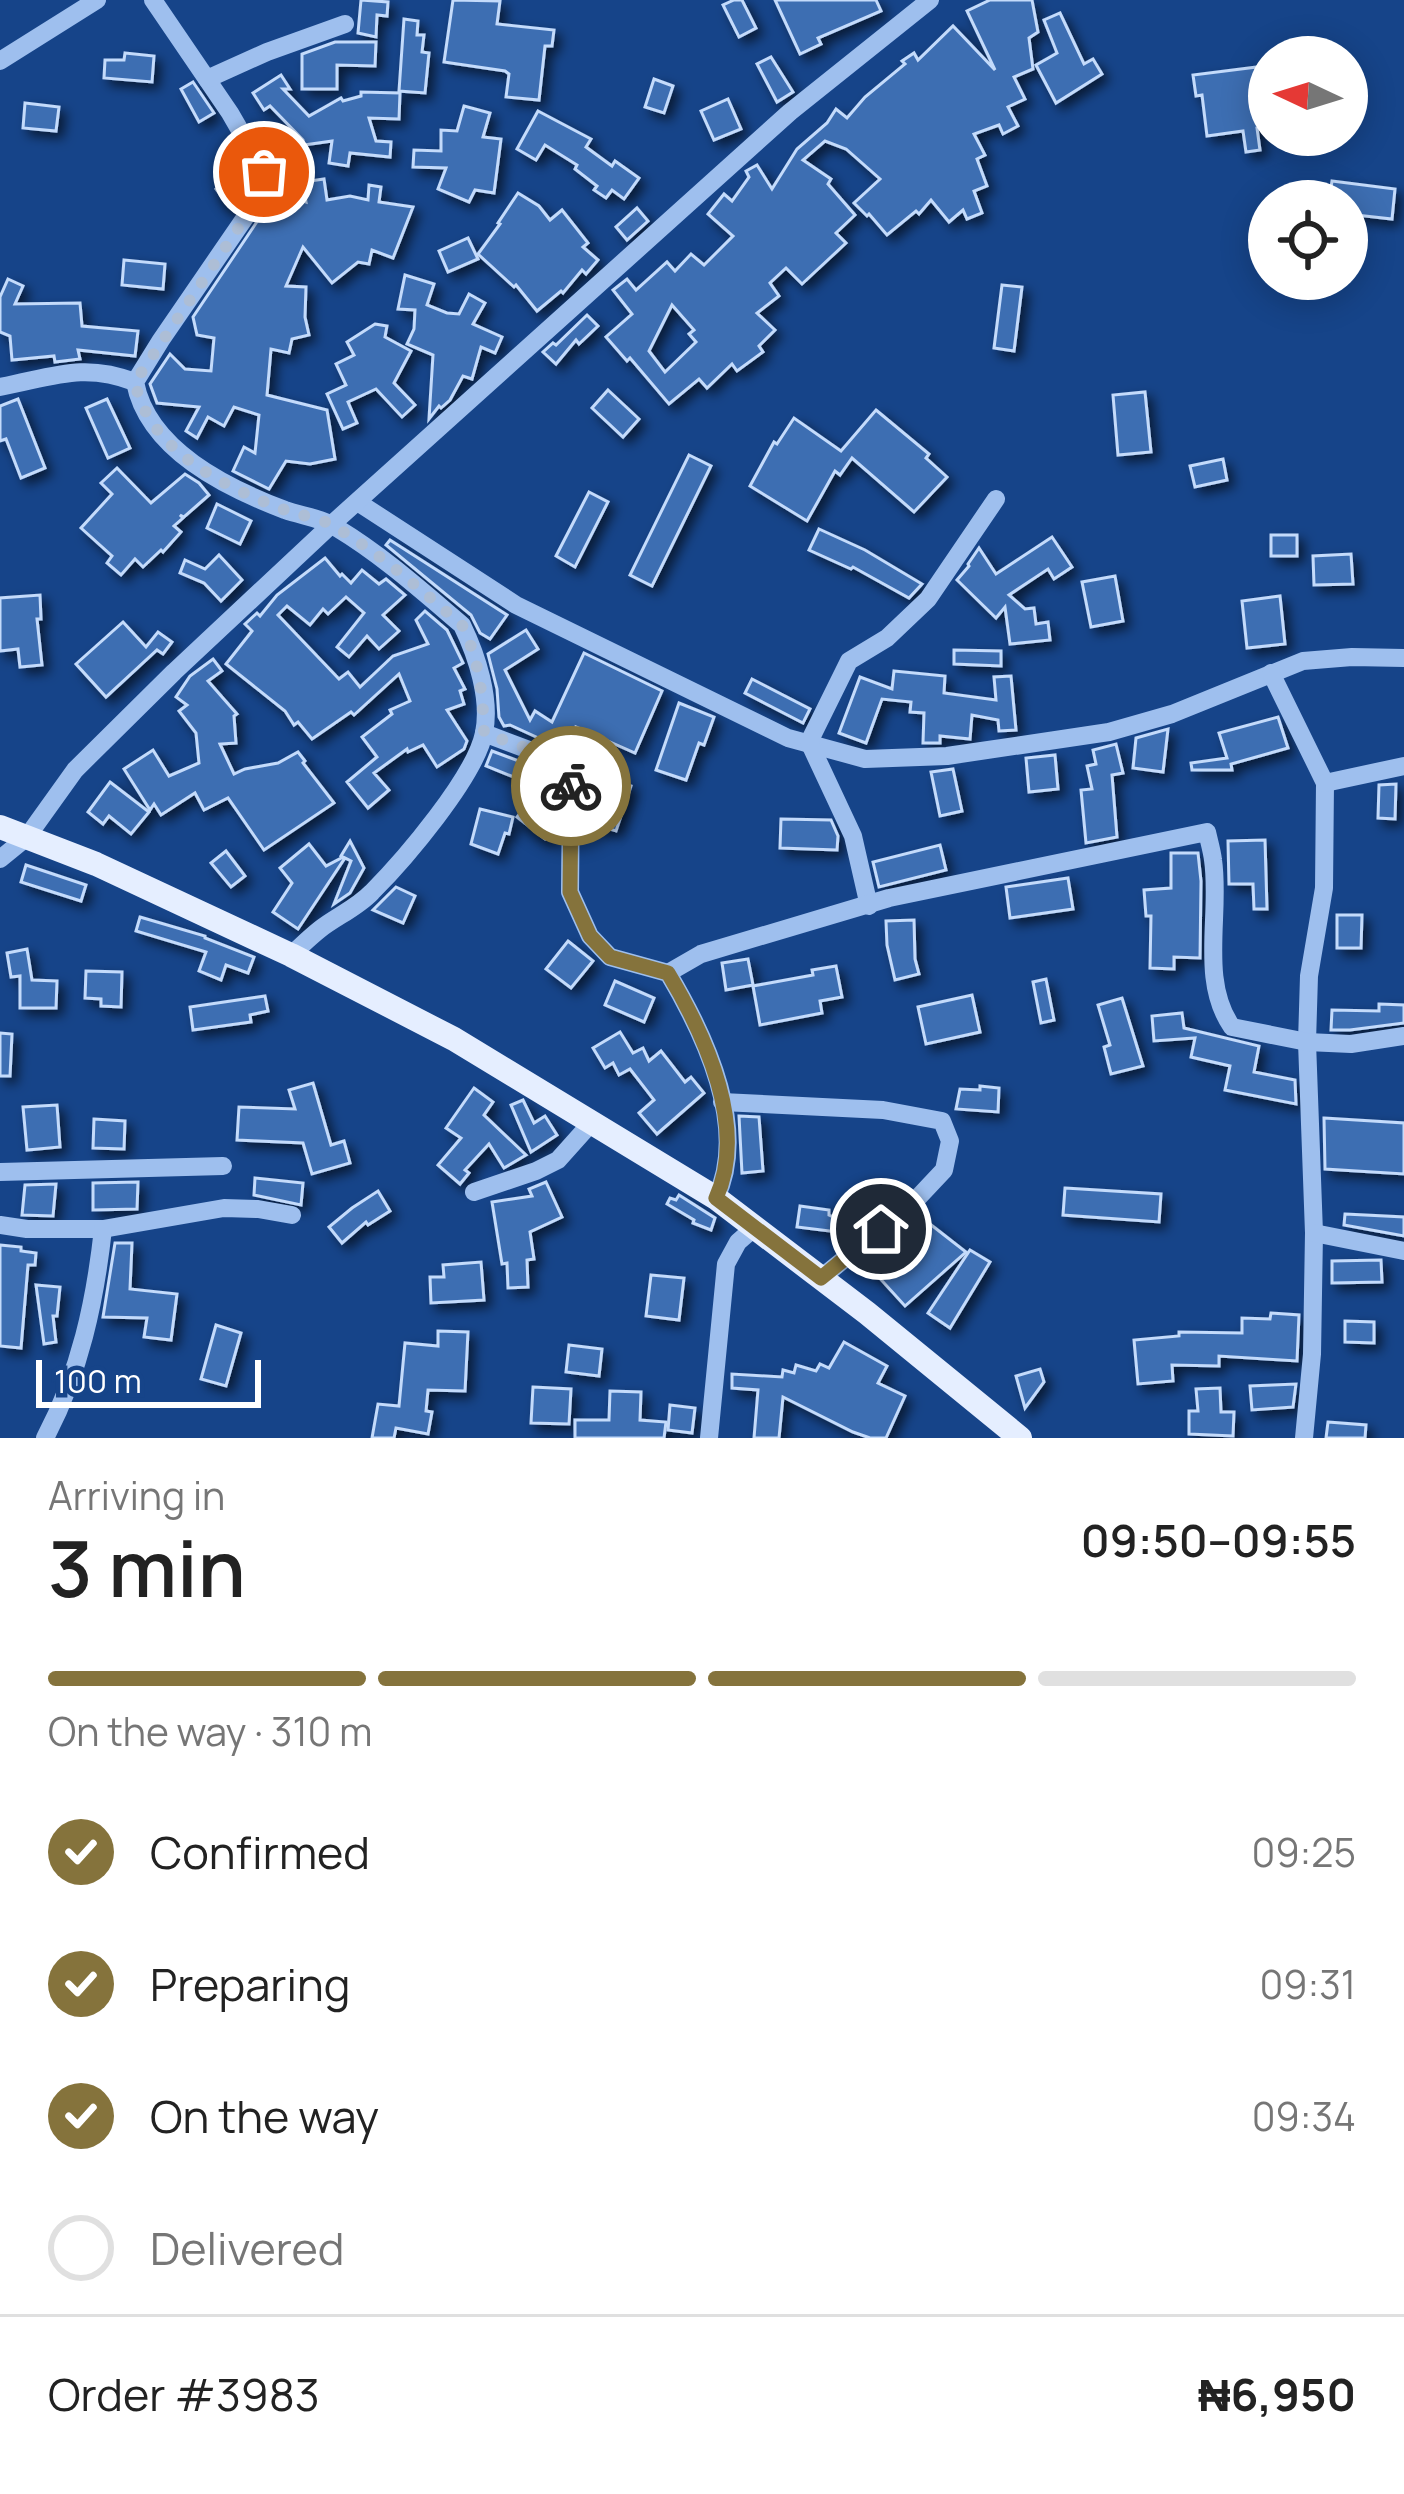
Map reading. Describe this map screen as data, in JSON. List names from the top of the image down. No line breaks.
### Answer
{"scale_bar":"100 m","north":"left","page":{"scale":"100 m","heading":["3 min","Arriving in","09:50–09:55"],"panel":["Order #3983","₦6,950"],"bar":"On the way · 310 m","list":[["Confirmed","09:25"],["Preparing","09:31"],["On the way","09:34"],"Delivered"]}}
